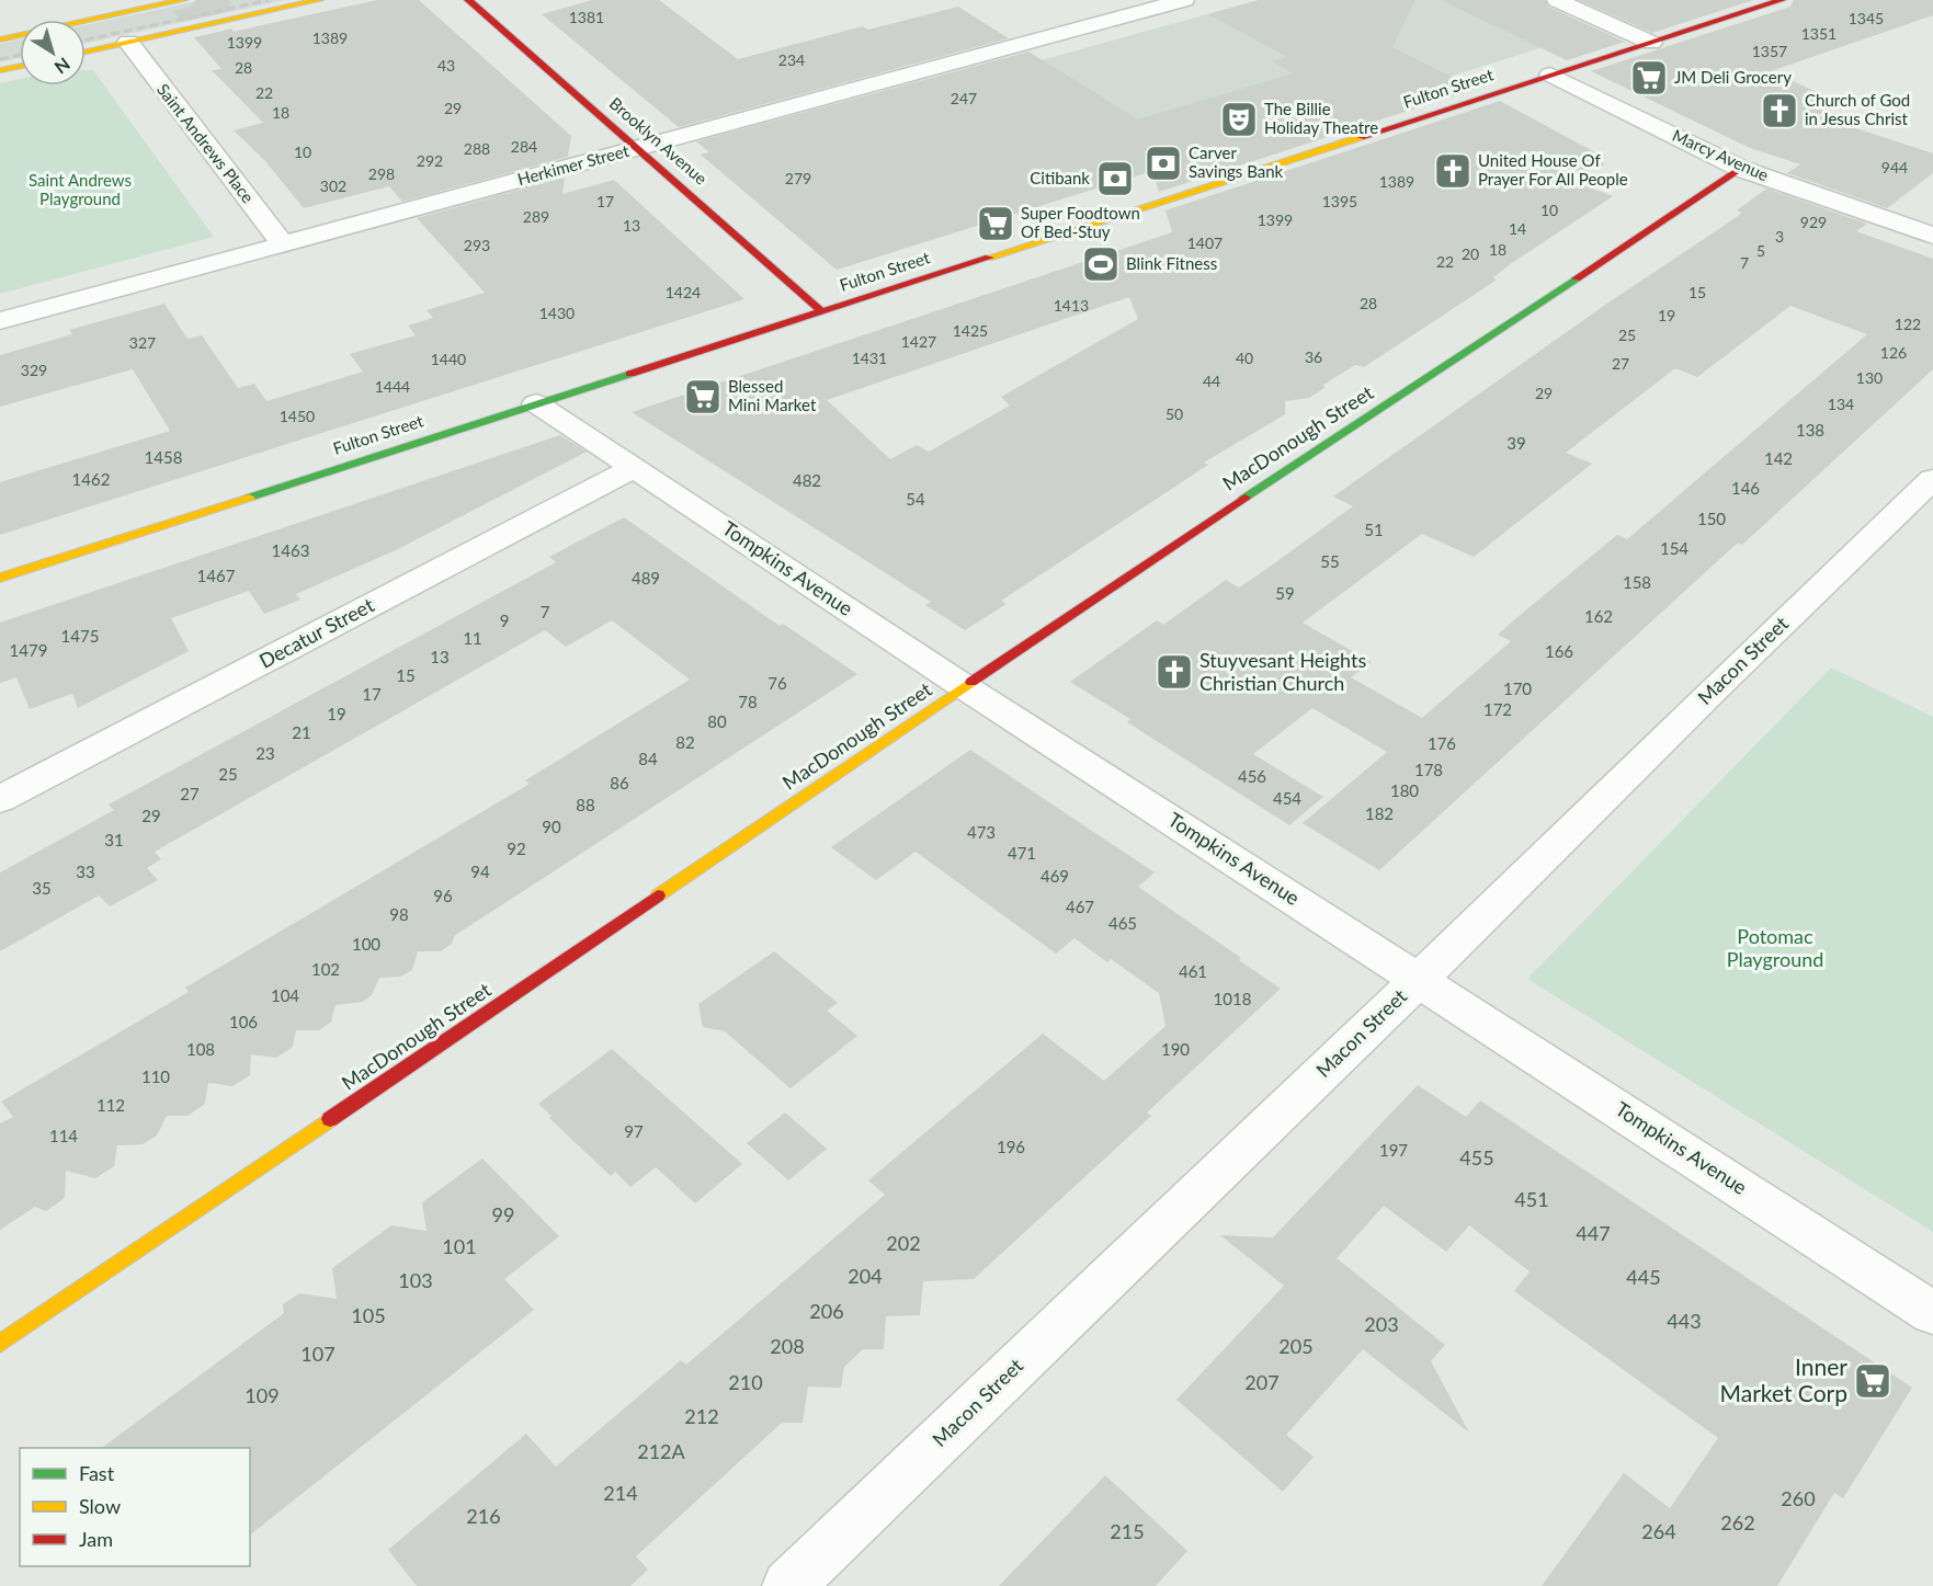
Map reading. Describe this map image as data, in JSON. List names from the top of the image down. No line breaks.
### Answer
{"streets":{"main road":["Fulton Street","Brooklyn Avenue","MacDonough Street"],"street":["Saint Andrews Place","Marcy Avenue","Herkimer Street","Tompkins Avenue","Decatur Street","Macon Street"]},"crossings":[["Fulton Street","Brooklyn Avenue"],["Fulton Street","Marcy Avenue"],["Fulton Street","Tompkins Avenue"],["Brooklyn Avenue","Herkimer Street"],["Saint Andrews Place","Herkimer Street"],["Marcy Avenue","MacDonough Street"],["MacDonough Street","Tompkins Avenue"],["Tompkins Avenue","Decatur Street"],["Tompkins Avenue","Macon Street"]],"parks":["Saint Andrews Playground","Potomac Playground"],"places":{"supermarket":["JM Deli Grocery","Super Foodtown Of Bed-Stuy","Blessed Mini Market","Inner Market Corp"],"church":["Church of God in Jesus Christ","United House Of Prayer For All People","Stuyvesant Heights Christian Church"],"theatre":["The Billie Holiday Theatre"],"bank":["Carver Savings Bank","Citibank"],"sports":["Blink Fitness"]},"house_numbers":["1381","1345","1351","1389","1399","1357","234","43","28","22","247","29","18","284","288","10","292","944","298","279","1389","302","17","1395","10","289","1399","929","13","14","3","1407","293","18","5","20","22","7","1424","15","28","1413","1430","19","122","1425","25","1427","327","126","36","1431","40","1440","27","329","130","44","1444","29","134","50","1450","138","39","1458","142","1462","482","146","54","150","51","154","1463","55","1467","489","158","59","7","162","9","1475","11","1479","166","13","15","76","170","17","78","172","19","80","21","82","176","23","84","178","25","456","86","180","27","454","88","182","29","90","473","31","92","471","33","94","469","35","96","467","98","465","100","102","461","104","1018","106","108","190","110","112","97","114","196","197","455","451","99","447","202","101","204","445","103","206","105","443","203","208","205","107","210","207","109","212","212A","214","260","216","262","215","264"],"legend":["Fast","Slow","Jam"],"north":"bottom right"}
